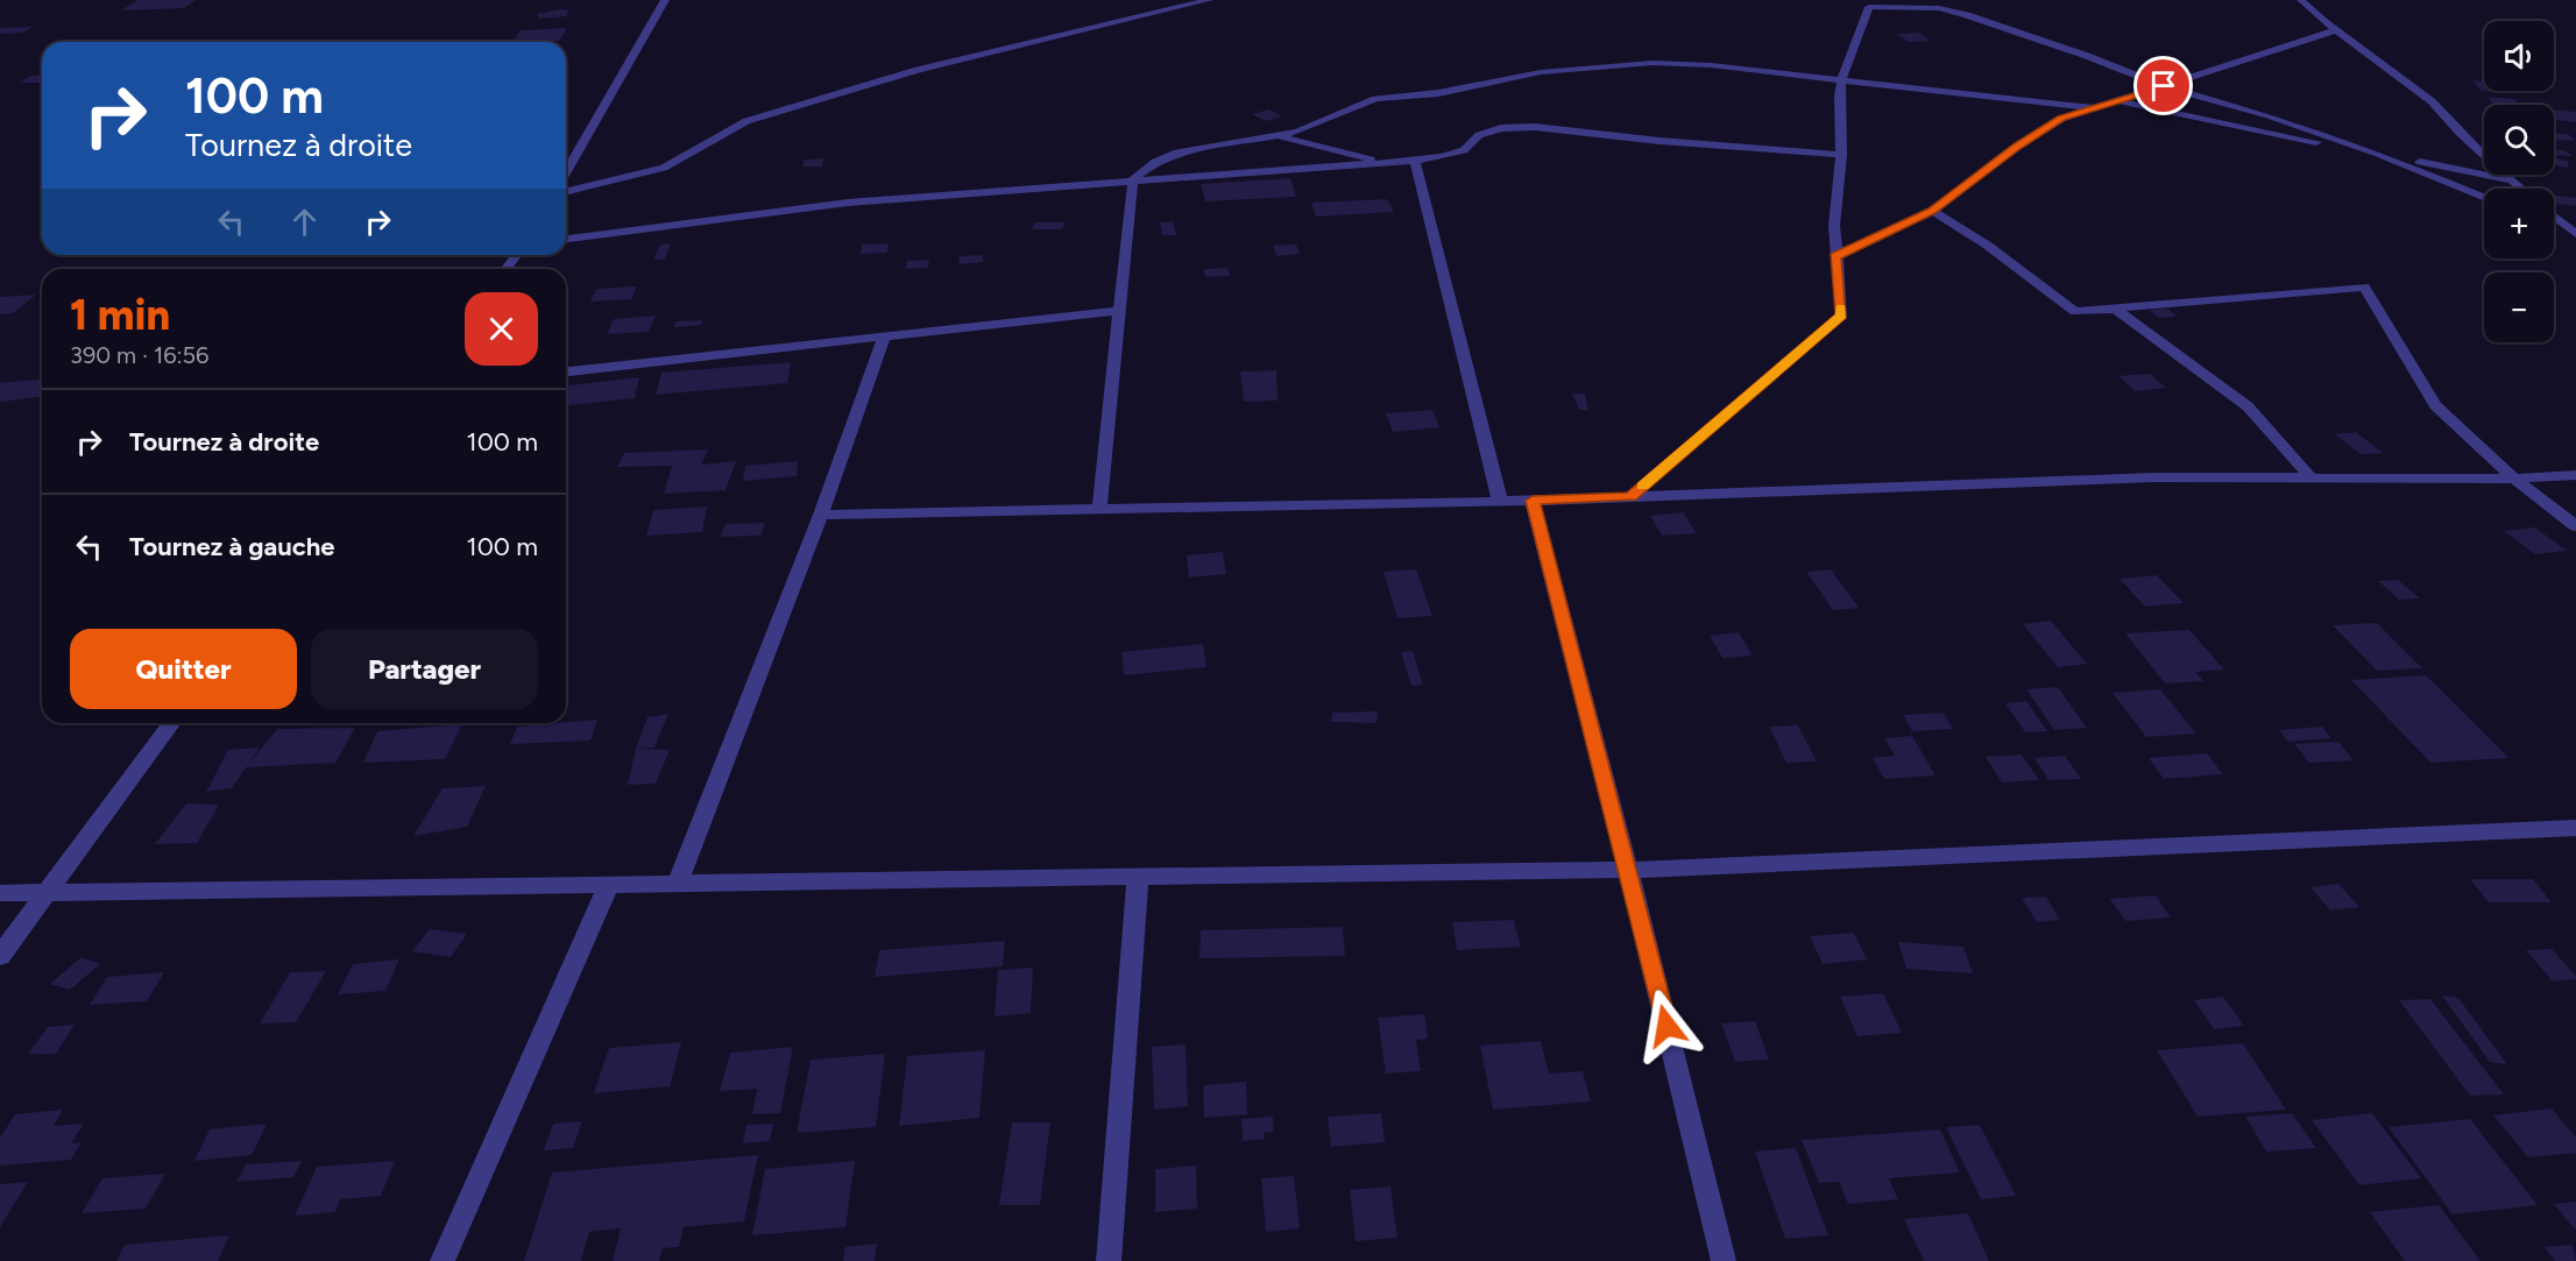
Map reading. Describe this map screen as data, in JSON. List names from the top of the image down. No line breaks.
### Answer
{"page":{"map_buttons":["+","−"],"turn":["100 m","Tournez à droite"],"heading":["1 min","390 m · 16:56"],"list":[{"name":"Tournez à droite","value":"100 m"},{"name":"Tournez à gauche","value":"100 m"}],"buttons":["Quitter","Partager"]}}
